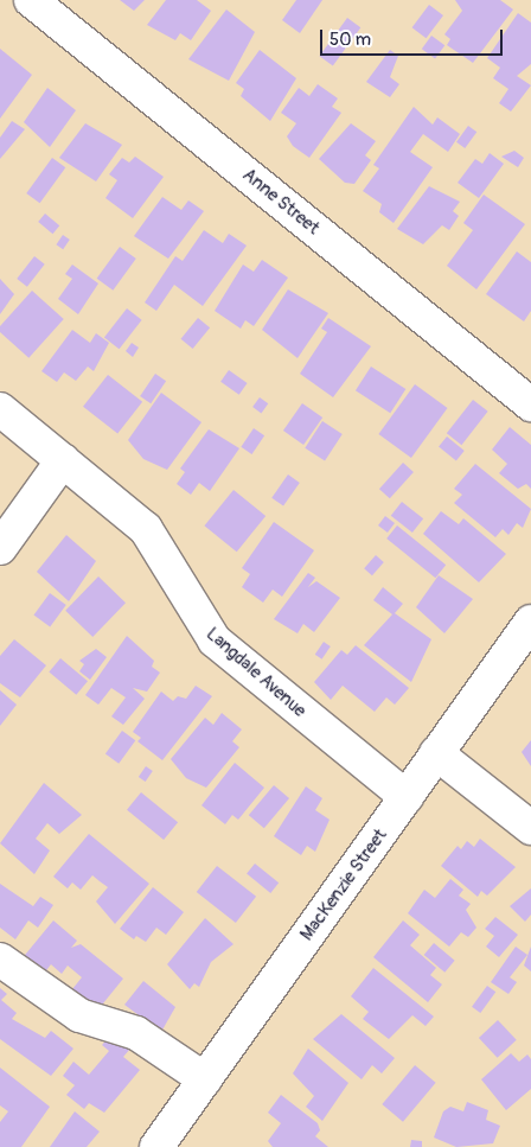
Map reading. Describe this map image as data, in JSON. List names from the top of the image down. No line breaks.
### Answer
{"streets":{"street":["Anne Street","Langdale Avenue","MacKenzie Street"]},"crossings":[["Langdale Avenue","MacKenzie Street"]],"scale_bar":"50 m"}
